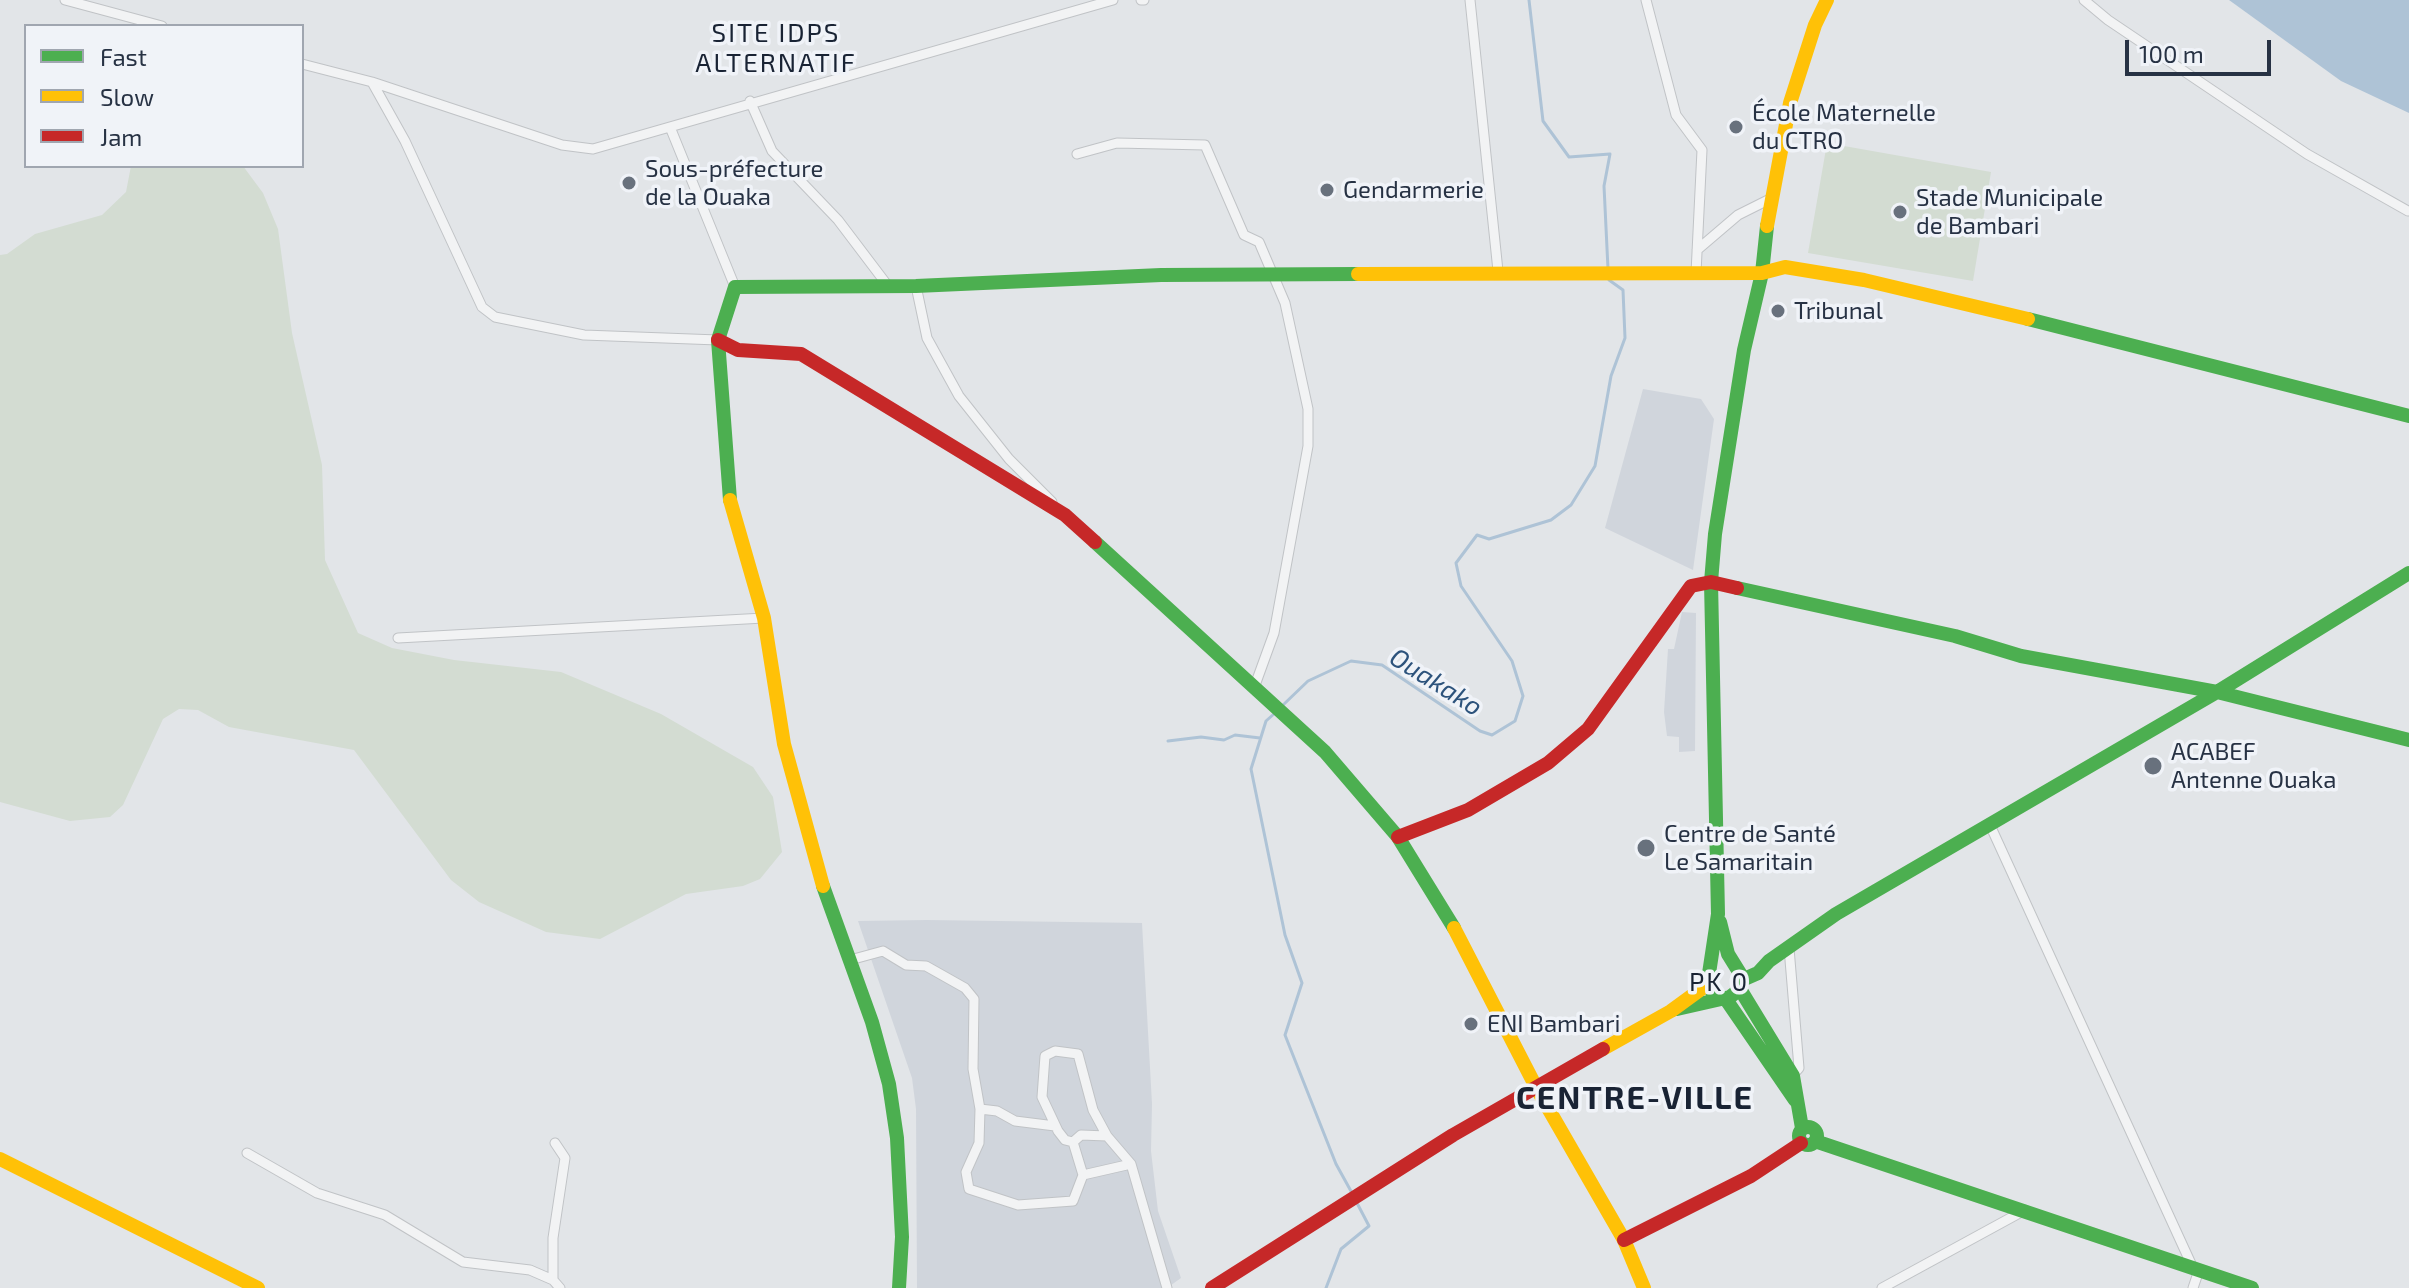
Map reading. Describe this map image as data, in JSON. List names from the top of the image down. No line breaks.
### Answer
{"districts":["SITE IDPS ALTERNATIF","PK 0","CENTRE-VILLE"],"water":["Ouakako"],"places":["École Maternelle du CTRO","Sous-préfecture de la Ouaka","Gendarmerie","Stade Municipale de Bambari","Tribunal","ACABEF Antenne Ouaka","Centre de Santé Le Samaritain","ENI Bambari"],"legend":["Fast","Slow","Jam"],"scale_bar":"100 m"}
